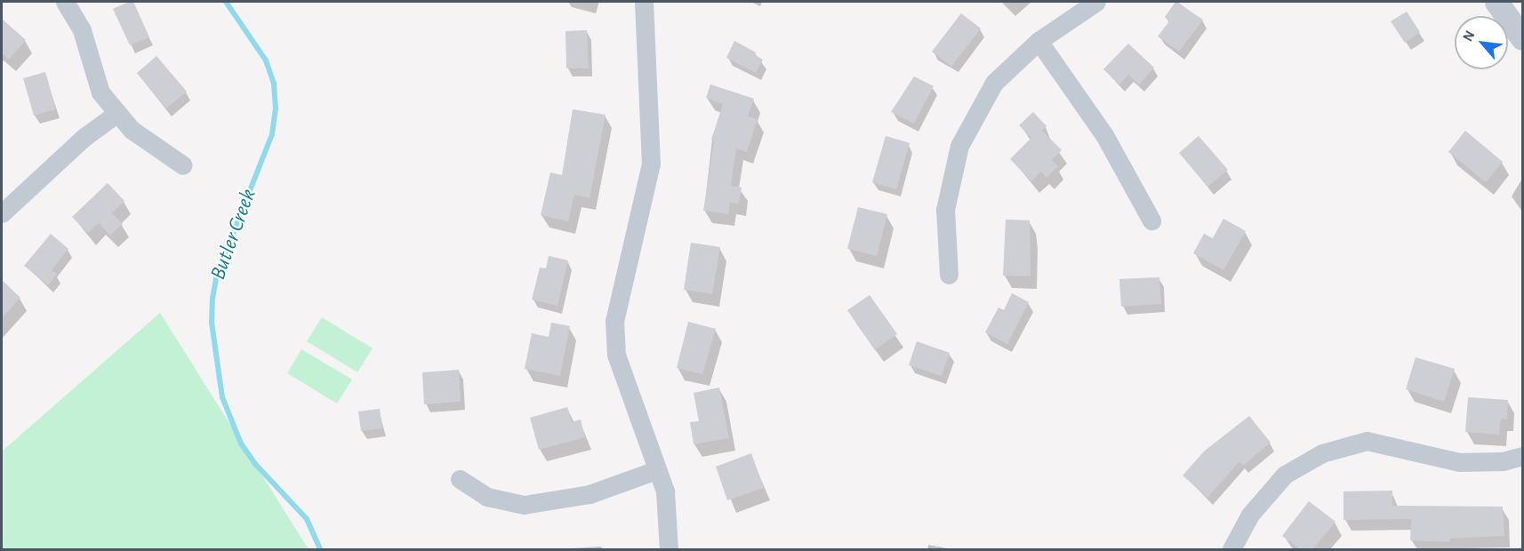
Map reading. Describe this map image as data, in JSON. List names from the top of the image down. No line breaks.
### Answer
{"water":["Butler Creek"],"north":"top left"}
